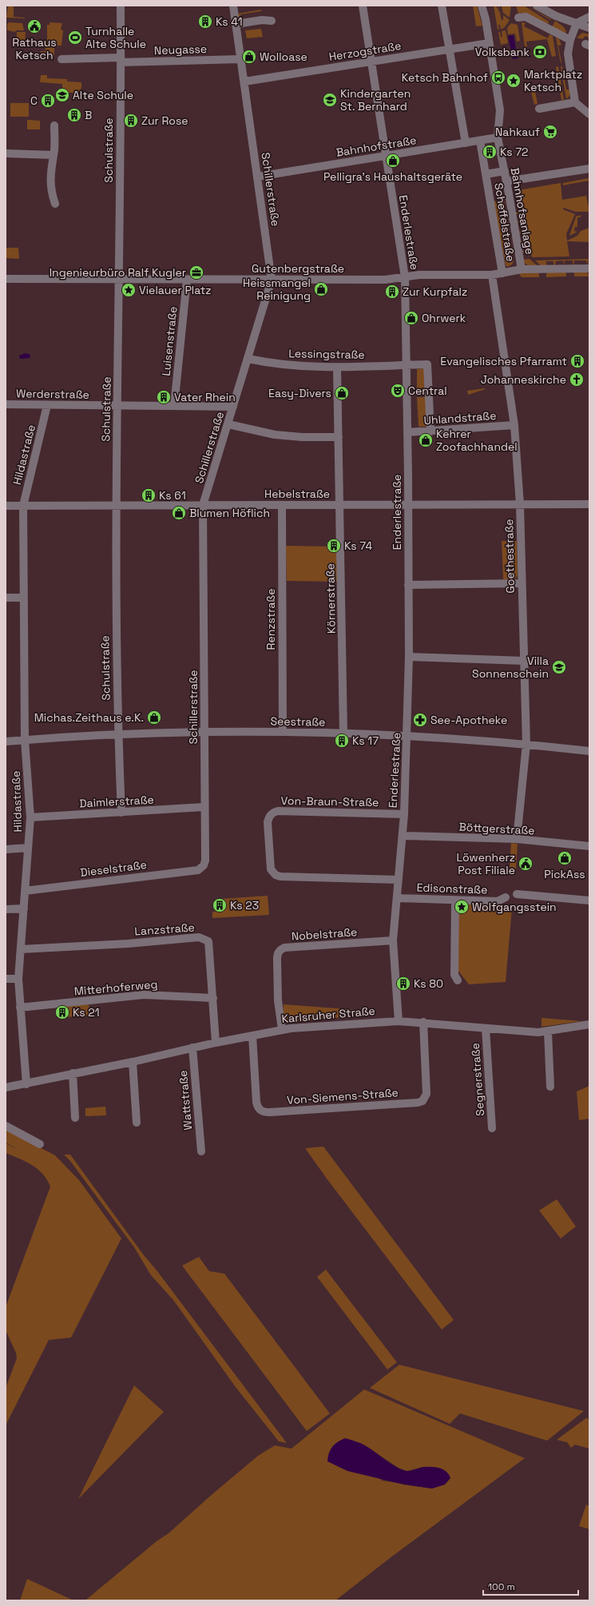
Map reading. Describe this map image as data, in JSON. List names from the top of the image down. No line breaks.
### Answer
{"streets":{"street":["Neugasse","Herzogstraße","Bahnhofstraße","Schulstraße","Schillerstraße","Bahnhofsanlage","Scheffelstraße","Enderlestraße","Gutenbergstraße","Luisenstraße","Lessingstraße","Werderstraße","Uhlandstraße","Hildastraße","Hebelstraße","Goethestraße","Körnerstraße","Renzstraße","Seestraße","Daimlerstraße","Von-Braun-Straße","Böttgerstraße","Dieselstraße","Edisonstraße","Lanzstraße","Nobelstraße","Mitterhoferweg","Karlsruher Straße","Segnerstraße","Von-Siemens-Straße","Wattstraße"]},"crossings":[["Neugasse","Schulstraße"],["Neugasse","Schillerstraße"],["Herzogstraße","Schillerstraße"],["Herzogstraße","Bahnhofsanlage"],["Herzogstraße","Enderlestraße"],["Bahnhofstraße","Schillerstraße"],["Bahnhofstraße","Bahnhofsanlage"],["Bahnhofstraße","Scheffelstraße"],["Bahnhofstraße","Enderlestraße"],["Schulstraße","Gutenbergstraße"],["Schulstraße","Werderstraße"],["Schulstraße","Hebelstraße"],["Schulstraße","Seestraße"],["Schulstraße","Daimlerstraße"],["Schillerstraße","Gutenbergstraße"],["Schillerstraße","Lessingstraße"],["Schillerstraße","Werderstraße"],["Schillerstraße","Hebelstraße"],["Schillerstraße","Seestraße"],["Schillerstraße","Daimlerstraße"],["Schillerstraße","Dieselstraße"],["Bahnhofsanlage","Scheffelstraße"],["Bahnhofsanlage","Gutenbergstraße"],["Scheffelstraße","Gutenbergstraße"],["Enderlestraße","Gutenbergstraße"],["Enderlestraße","Lessingstraße"],["Enderlestraße","Uhlandstraße"],["Enderlestraße","Hebelstraße"],["Enderlestraße","Seestraße"],["Enderlestraße","Von-Braun-Straße"],["Enderlestraße","Böttgerstraße"],["Enderlestraße","Edisonstraße"],["Enderlestraße","Nobelstraße"],["Enderlestraße","Karlsruher Straße"],["Gutenbergstraße","Luisenstraße"],["Gutenbergstraße","Goethestraße"],["Luisenstraße","Werderstraße"],["Lessingstraße","Uhlandstraße"],["Lessingstraße","Körnerstraße"],["Werderstraße","Hildastraße"],["Uhlandstraße","Goethestraße"],["Hildastraße","Hebelstraße"],["Hildastraße","Seestraße"],["Hildastraße","Daimlerstraße"],["Hildastraße","Dieselstraße"],["Hildastraße","Lanzstraße"],["Hildastraße","Mitterhoferweg"],["Hildastraße","Karlsruher Straße"],["Hebelstraße","Goethestraße"],["Hebelstraße","Körnerstraße"],["Hebelstraße","Renzstraße"],["Goethestraße","Seestraße"],["Goethestraße","Böttgerstraße"],["Körnerstraße","Seestraße"],["Renzstraße","Seestraße"],["Lanzstraße","Mitterhoferweg"],["Lanzstraße","Karlsruher Straße"],["Nobelstraße","Karlsruher Straße"],["Karlsruher Straße","Segnerstraße"],["Karlsruher Straße","Von-Siemens-Straße"],["Karlsruher Straße","Wattstraße"]],"places":{"building":["Ks 41","C","B","Zur Rose","Ks 72","Zur Kurpfalz","Evangelisches Pfarramt","Vater Rhein","Ks 61","Ks 74","Ks 17","Ks 23","Ks 80","Ks 21"],"public building":["Rathaus Ketsch","Löwenherz Post Filiale"],"sports":["Turnhalle Alte Schule"],"bank":["Volksbank"],"shop":["Wolloase","Pelligra's Haushaltsgeräte","Heissmangel Reinigung","Ohrwerk","Easy-Divers","Kehrer Zoofachhandel","Blumen Höflich","Michas.Zeithaus e.K.","PickAss"],"bus stop":["Ketsch Bahnhof"],"place":["Marktplatz Ketsch","Vielauer Platz","Wolfgangsstein"],"school or university":["Alte Schule","Kindergarten St. Bernhard","Villa Sonnenschein"],"supermarket":["Nahkauf"],"office":["Ingenieurbüro Ralf Kugler"],"church":["Johanneskirche"],"theatre":["Central"],"pharmacy":["See-Apotheke"]},"scale_bar":"100 m"}
